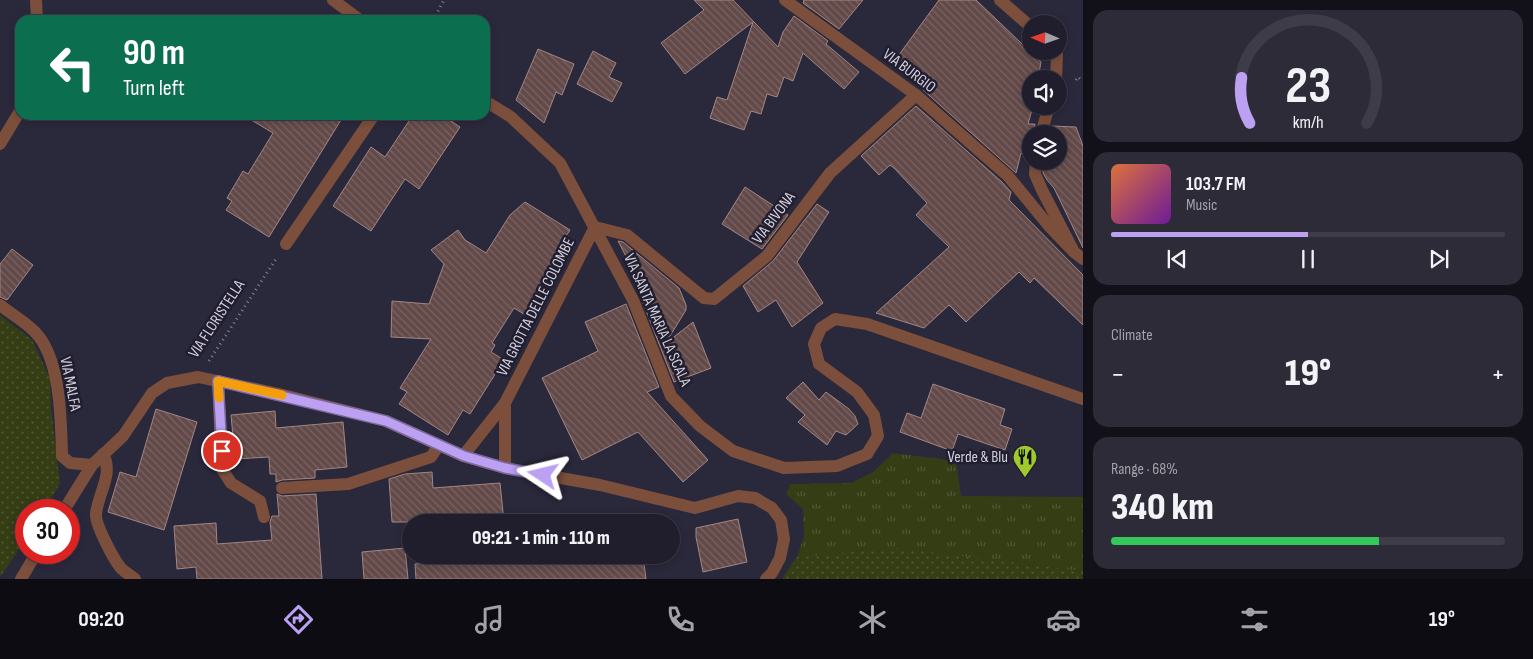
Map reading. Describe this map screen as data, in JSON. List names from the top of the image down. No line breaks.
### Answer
{"streets":{"street":["VIA BURGIO","VIA BIVONA","VIA GROTTA DELLE COLOMBE","VIA FLORISTELLA","VIA SANTA MARIA LA SCALA","VIA MALFA"]},"crossings":[["VIA BURGIO","VIA BIVONA"],["VIA BIVONA","VIA GROTTA DELLE COLOMBE"],["VIA BIVONA","VIA SANTA MARIA LA SCALA"],["VIA GROTTA DELLE COLOMBE","VIA SANTA MARIA LA SCALA"],["VIA FLORISTELLA","VIA MALFA"]],"places":{"restaurant":["Verde & Blu"]},"north":"left","page":{"turn":["90 m","Turn left"],"song":["103.7 FM","Music"],"tile":["Climate",["Range · 68%","340 km"]],"heat":["−","19°","+"],"limit":"30","trip":"09:21 · 1 min · 110 m","tabs":["09:20","19°"],"gauge":["23","km/h"]}}
